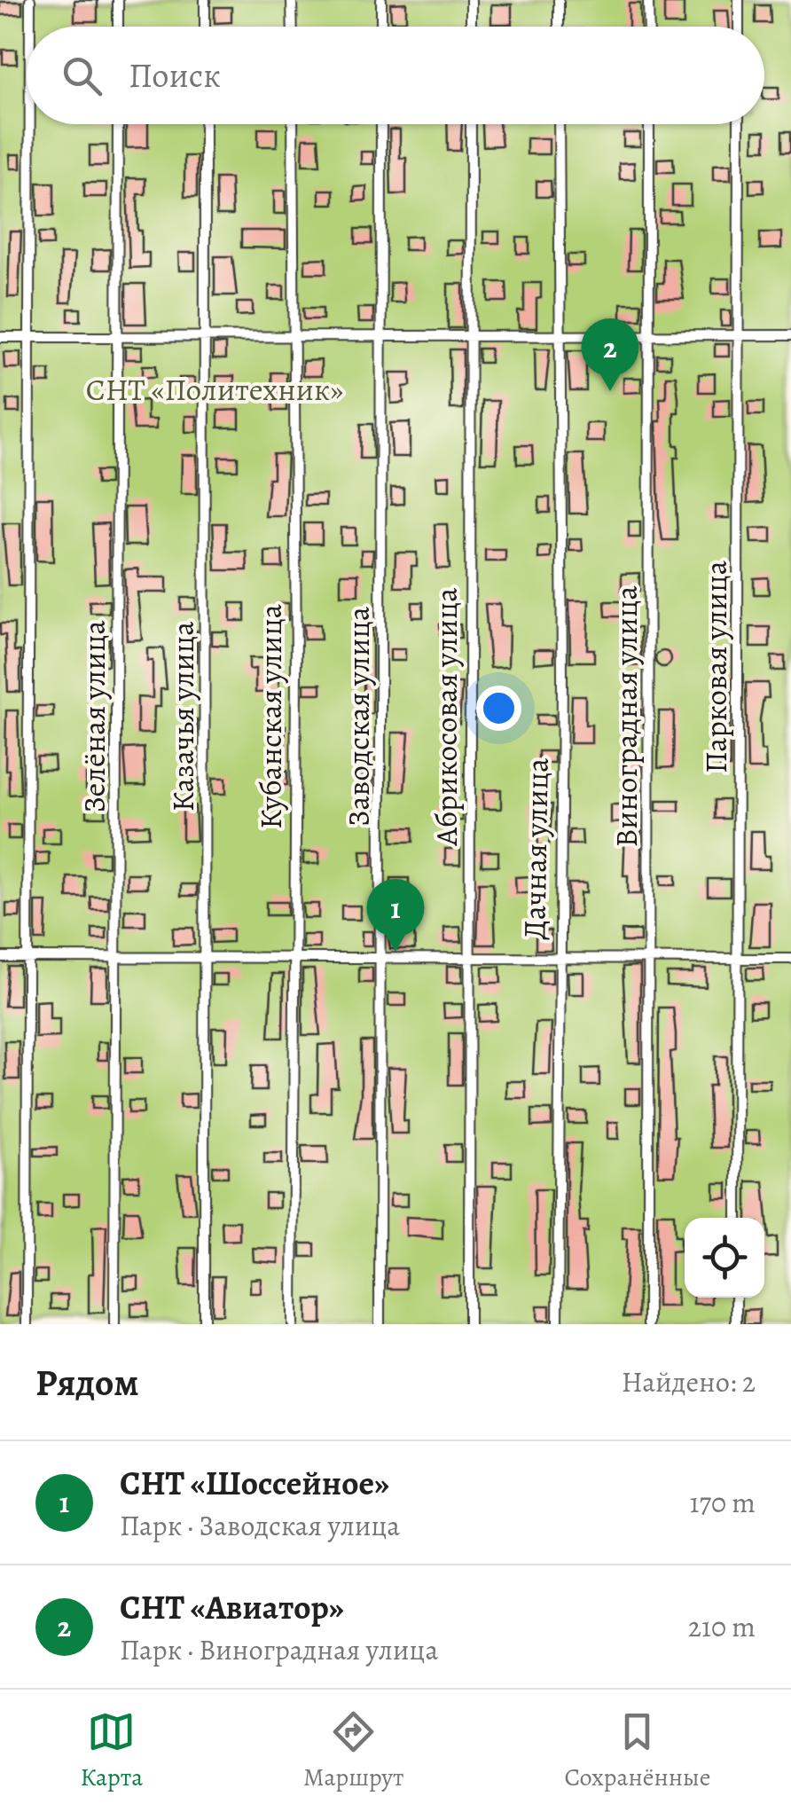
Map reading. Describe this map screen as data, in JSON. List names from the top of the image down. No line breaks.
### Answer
{"streets":{"street":["Парковая улица","Зелёная улица","Казачья улица","Кубанская улица","Заводская улица","Абрикосовая улица","Виноградная улица","Дачная улица"]},"parks":["СНТ «Политехник»"],"page":{"search":"Поиск","pins":["2","1"],"heading":["Рядом","Найдено: 2"],"list":[{"mark":"1","name":"СНТ «Шоссейное»","note":"Парк · Заводская улица","value":"170 m"},{"mark":"2","name":"СНТ «Авиатор»","note":"Парк · Виноградная улица","value":"210 m"}],"nav":["Карта","Маршрут","Сохранённые"]}}
